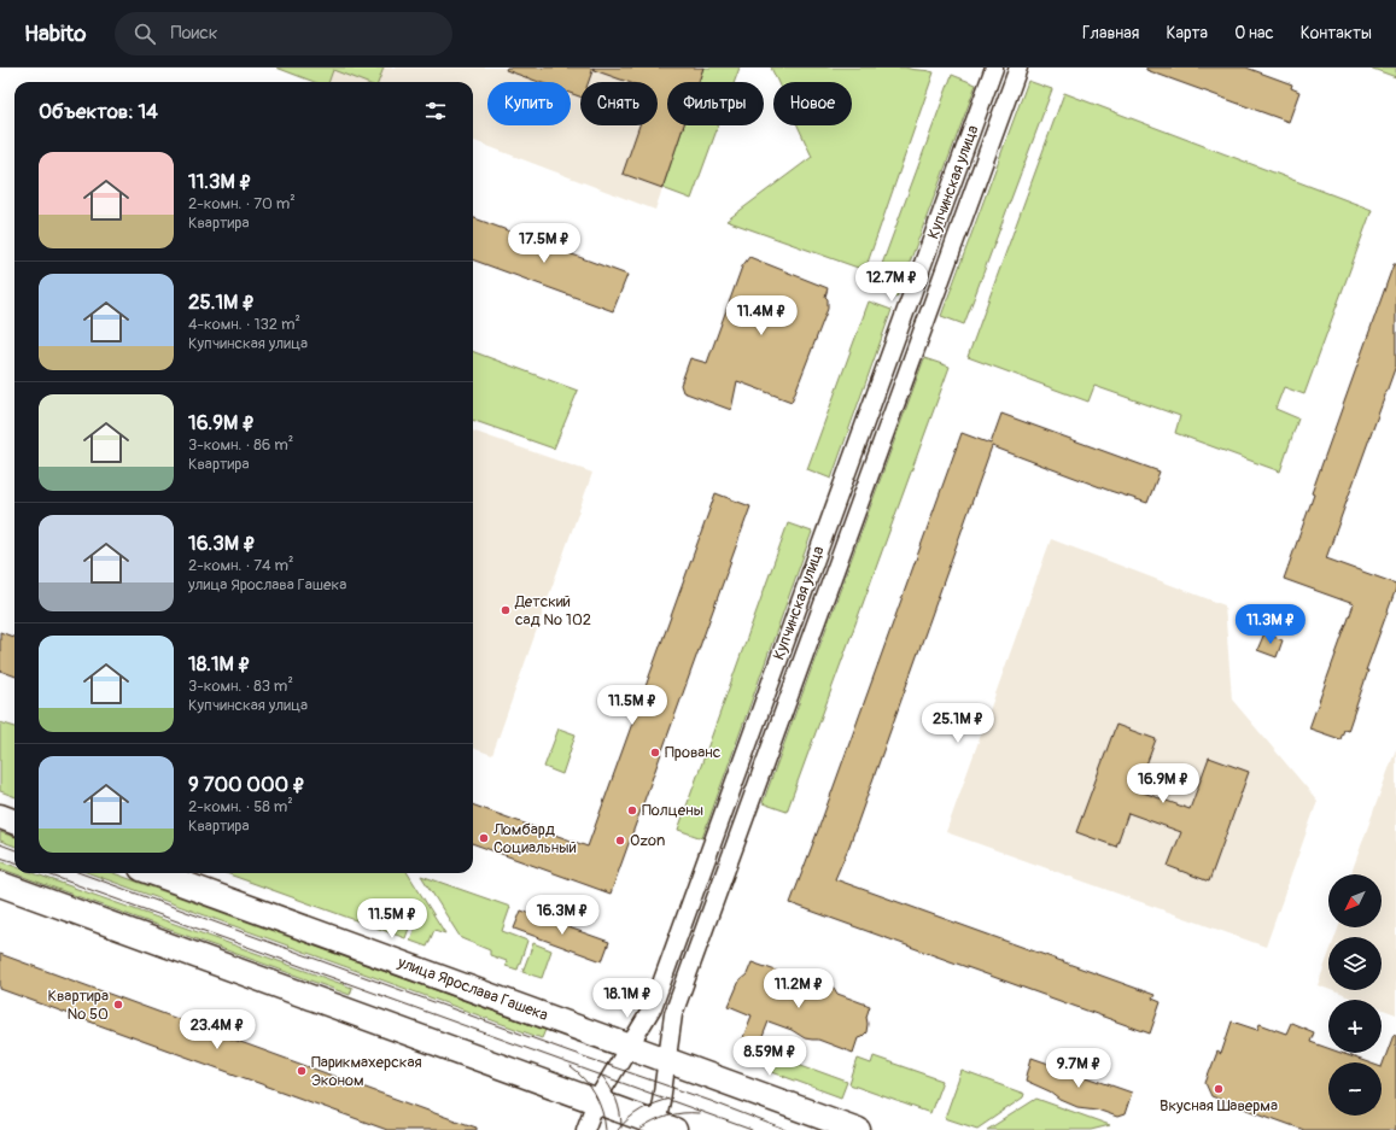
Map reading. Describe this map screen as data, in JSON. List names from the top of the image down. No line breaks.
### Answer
{"streets":{"street":["Купчинская улица","улица Ярослава Гашека"]},"crossings":[["Купчинская улица","улица Ярослава Гашека"]],"places":["Детский сад № 102","Прованс","Полцены","Ломбард Социальный","Ozon","Квартира № 50","Парикмахерская Эконом","Вкусная Шаверма"],"north":"bottom left","page":{"header":"Habito","search":"Поиск","nav":["Главная","Карта","О нас","Контакты"],"chip":["Купить","Снять","Фильтры","Новое"],"heading":"Объектов: 14","list":[{"name":"11.3M ₽","note":"2-комн. · 70 m² · Квартира"},{"name":"25.1M ₽","note":"4-комн. · 132 m² · Купчинская улица"},{"name":"16.9M ₽","note":"3-комн. · 86 m² · Квартира"},{"name":"16.3M ₽","note":"2-комн. · 74 m² · улица Ярослава Гашека"},{"name":"18.1M ₽","note":"3-комн. · 83 m² · Купчинская улица"},{"name":"9 700 000 ₽","note":"2-комн. · 58 m² · Квартира"}],"price":["17.5M ₽","12.7M ₽","11.4M ₽","11.3M ₽","11.5M ₽","25.1M ₽","16.9M ₽","16.3M ₽","11.5M ₽","11.2M ₽","18.1M ₽","23.4M ₽","8.59M ₽","9.7M ₽"],"map_buttons":["+","−"]}}
